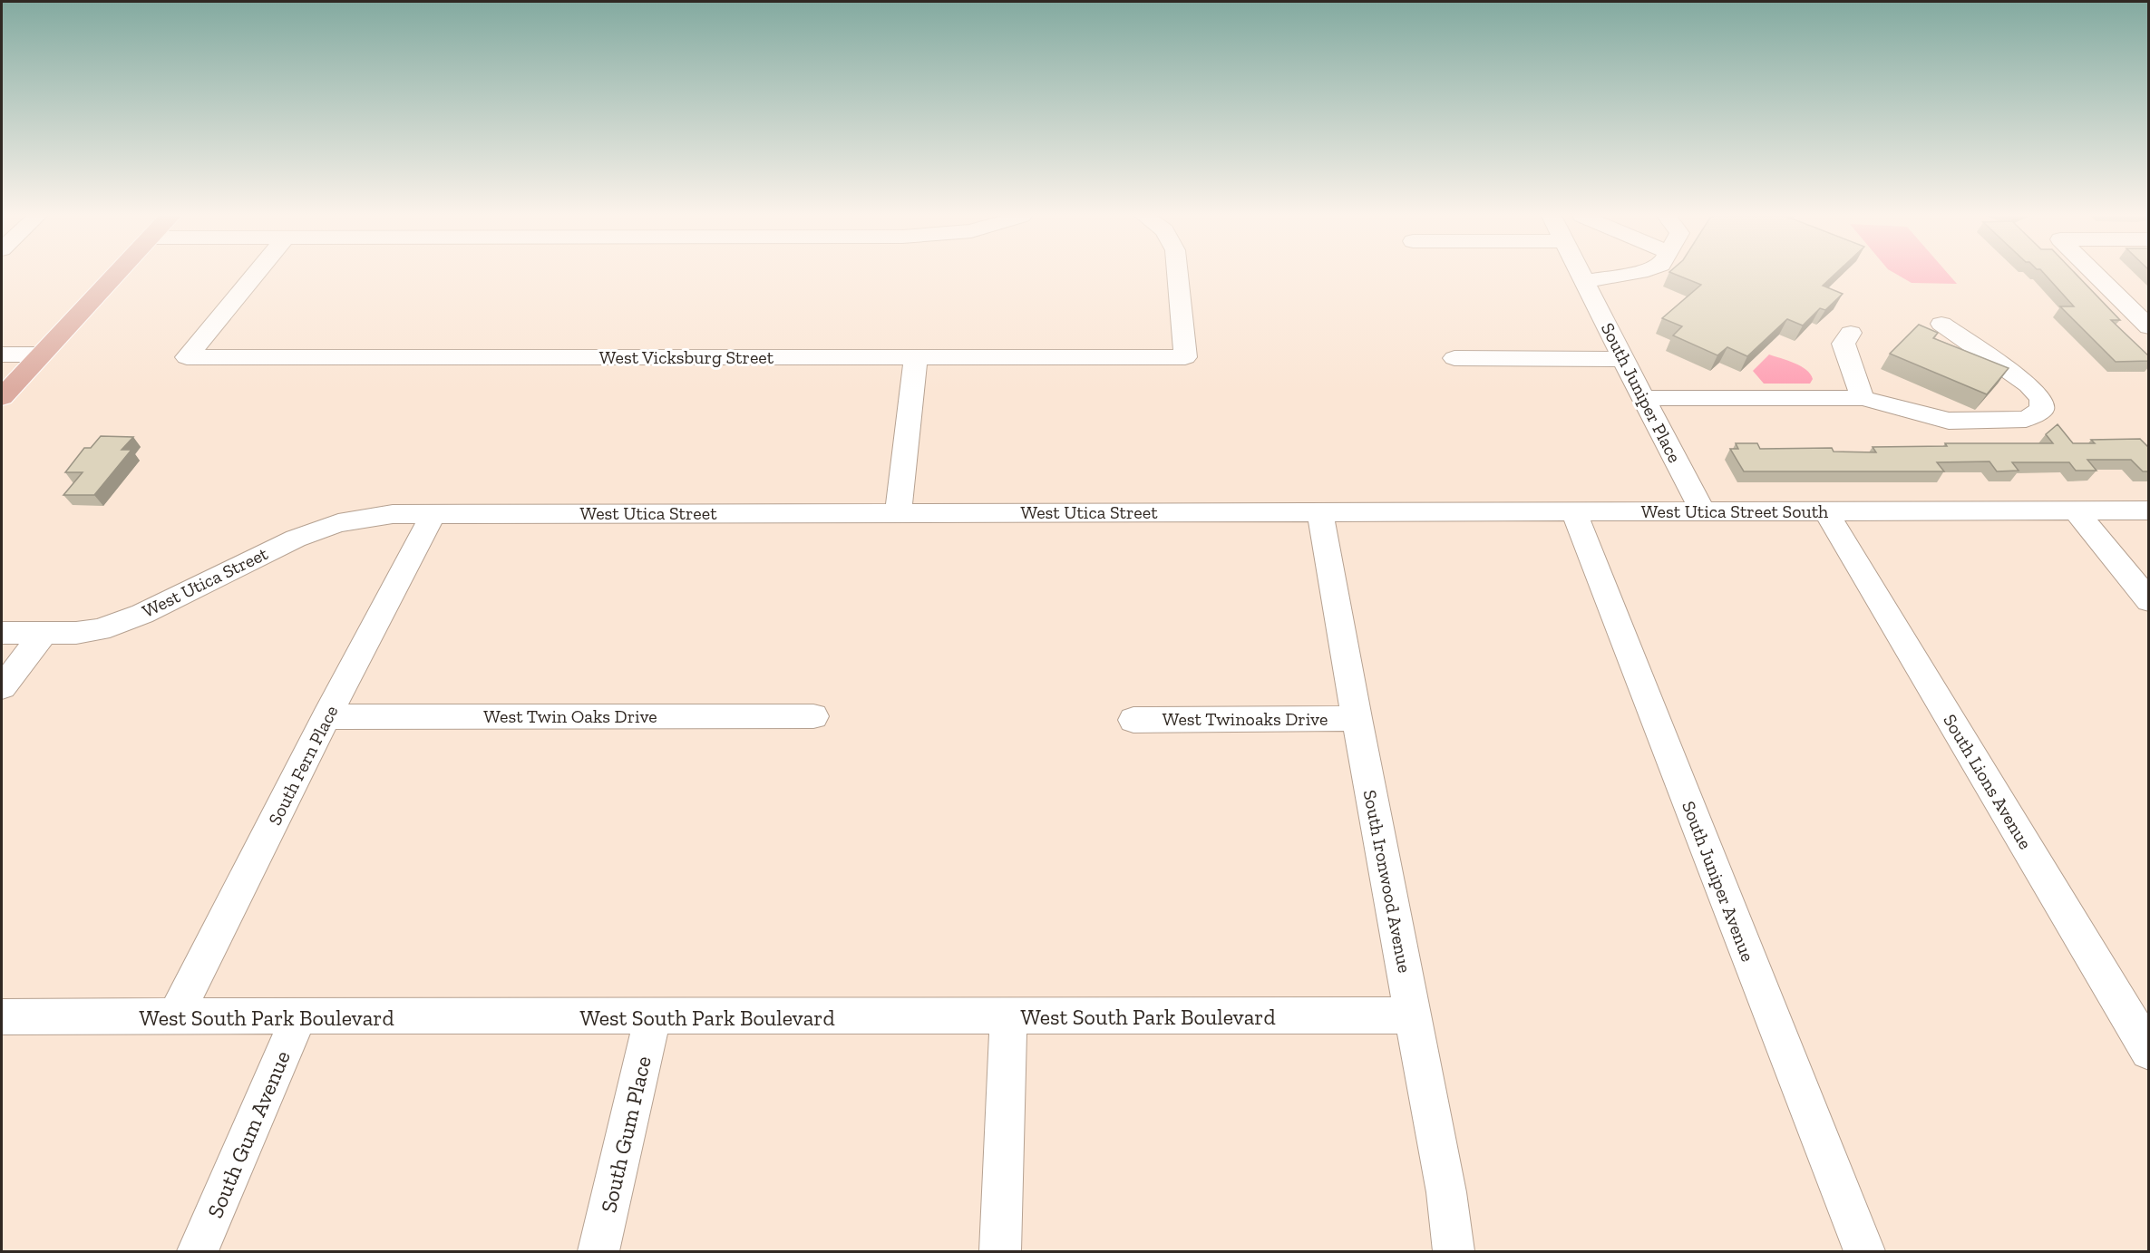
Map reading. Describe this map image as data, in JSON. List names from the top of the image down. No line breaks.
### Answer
{"streets":{"street":["West Vicksburg Street","South Juniper Place","West Utica Street South","West Utica Street","West Twin Oaks Drive","West Twinoaks Drive","South Fern Place","South Lions Avenue","South Ironwood Avenue","South Juniper Avenue","West South Park Boulevard","South Gum Avenue","South Gum Place"]},"crossings":[["South Juniper Place","West Utica Street South"],["West Utica Street South","West Utica Street"],["West Utica Street South","South Lions Avenue"],["West Utica Street South","South Ironwood Avenue"],["West Utica Street South","South Juniper Avenue"],["West Utica Street","South Fern Place"],["West Utica Street","South Ironwood Avenue"],["West Twin Oaks Drive","South Fern Place"],["West Twinoaks Drive","South Ironwood Avenue"],["South Fern Place","West South Park Boulevard"],["South Ironwood Avenue","West South Park Boulevard"],["West South Park Boulevard","South Gum Avenue"],["West South Park Boulevard","South Gum Place"]]}
